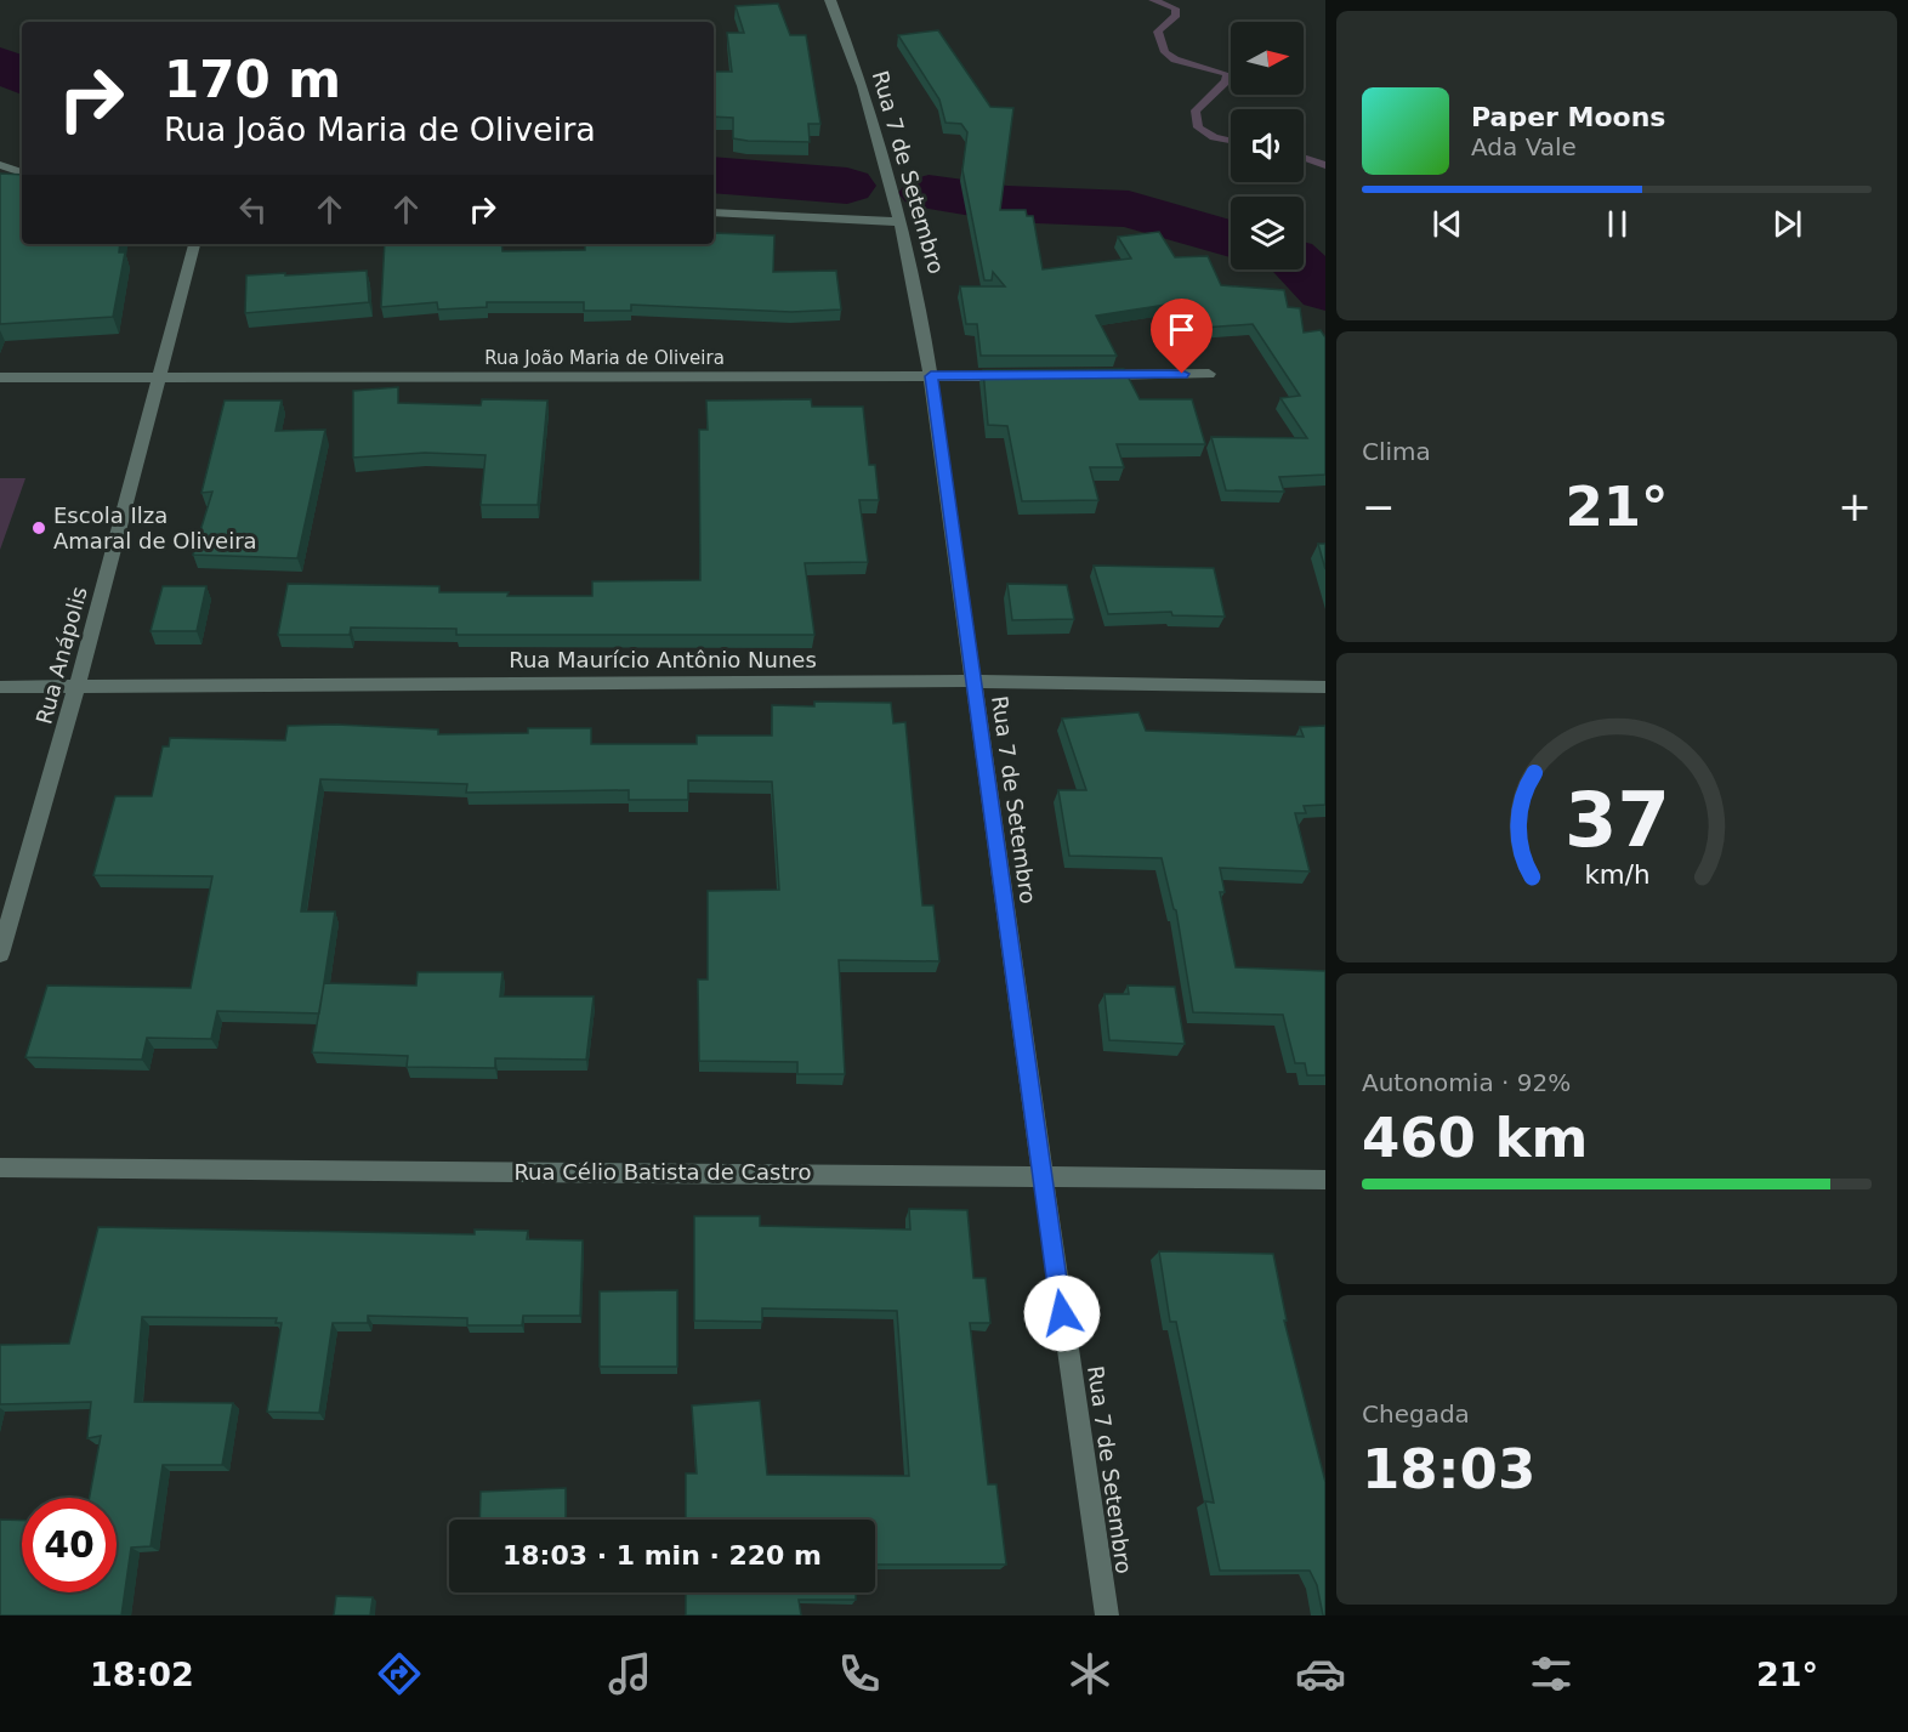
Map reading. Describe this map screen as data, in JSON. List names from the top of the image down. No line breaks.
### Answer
{"streets":{"street":["Rua 7 de Setembro","Rua João Maria de Oliveira","Rua Anápolis","Rua Maurício Antônio Nunes","Rua Célio Batista de Castro"]},"crossings":[["Rua 7 de Setembro","Rua João Maria de Oliveira"],["Rua 7 de Setembro","Rua Maurício Antônio Nunes"],["Rua 7 de Setembro","Rua Célio Batista de Castro"],["Rua João Maria de Oliveira","Rua Anápolis"],["Rua Anápolis","Rua Maurício Antônio Nunes"]],"places":["Escola Ilza Amaral de Oliveira"],"north":"right","page":{"turn":["170 m","Rua João Maria de Oliveira"],"song":["Paper Moons","Ada Vale"],"tile":["Clima",["Autonomia · 92%","460 km"],["Chegada","18:03"]],"heat":["−","21°","+"],"limit":"40","trip":"18:03 · 1 min · 220 m","tabs":["18:02","21°"],"gauge":["37","km/h"]}}
